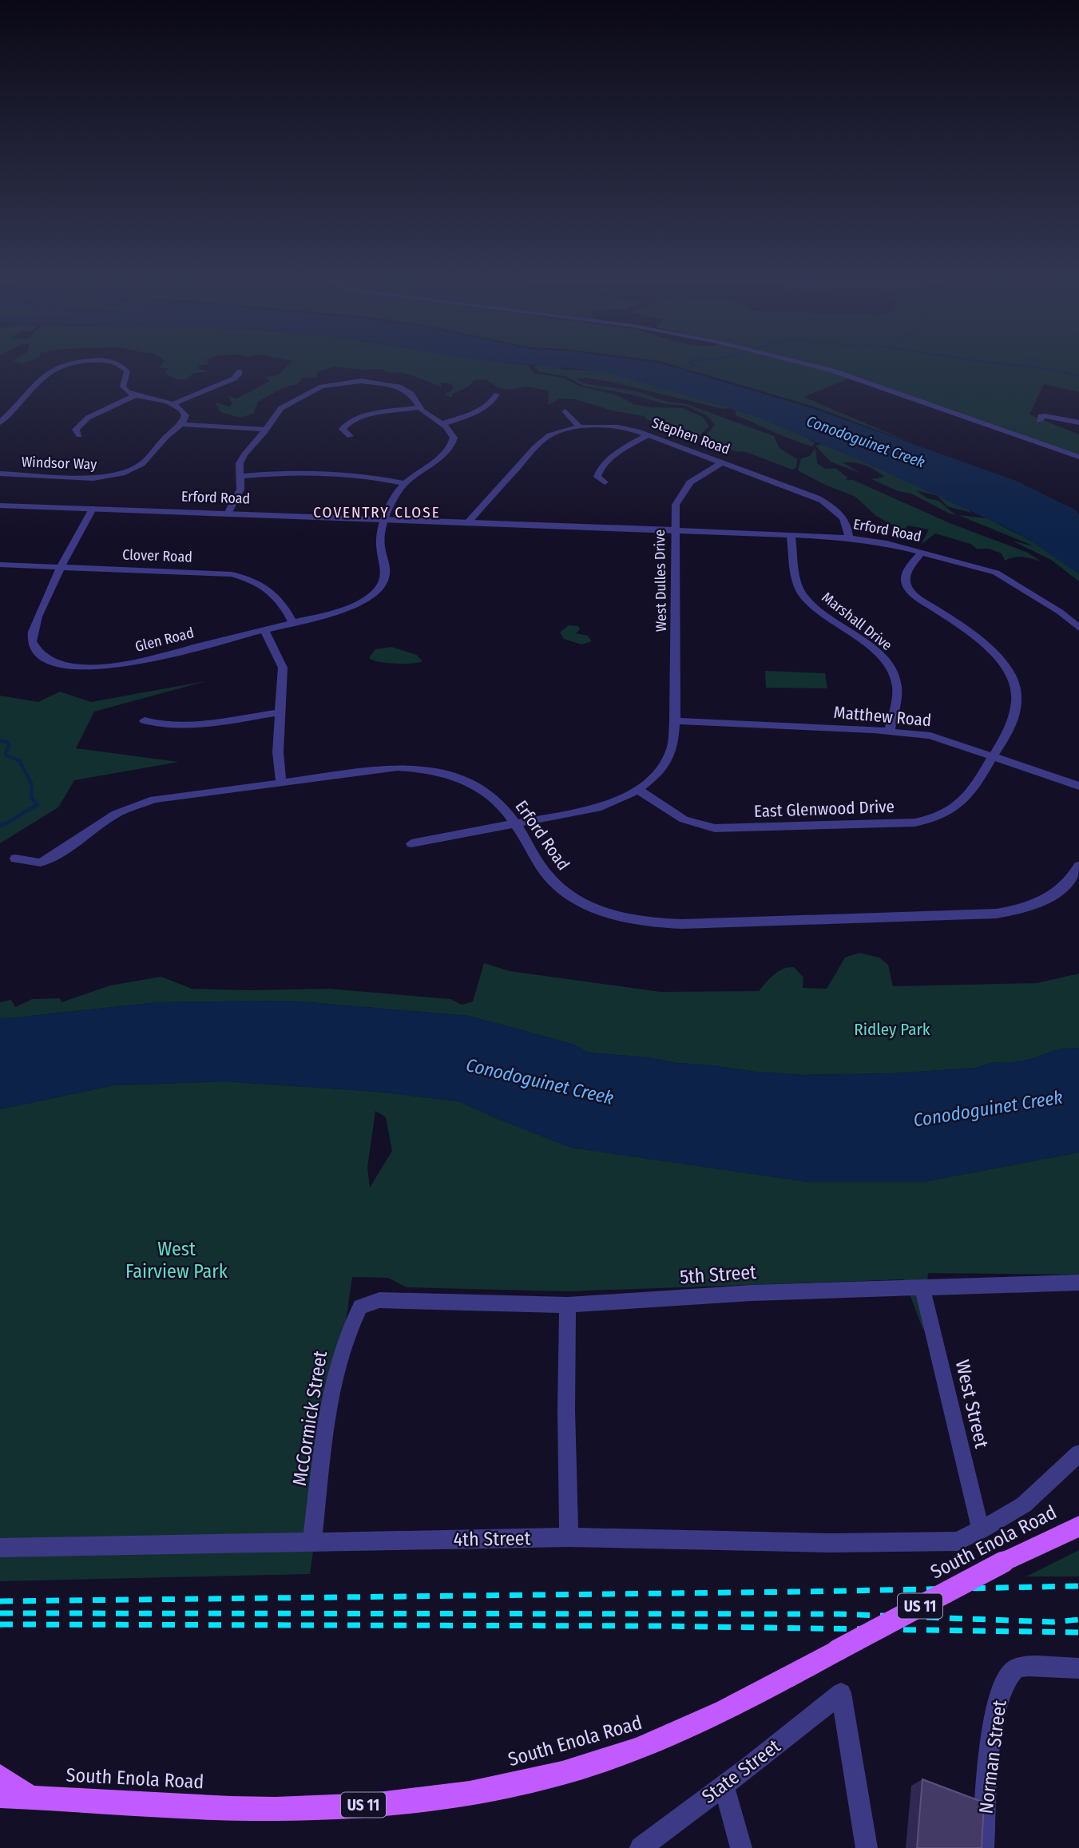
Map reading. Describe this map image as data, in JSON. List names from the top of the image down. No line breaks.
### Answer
{"streets":{"main road":["South Enola Road","US 11"],"street":["Stephen Road","Windsor Way","Erford Road","Clover Road","West Dulles Drive","Marshall Drive","Glen Road","Matthew Road","East Glenwood Drive","5th Street","West Street","McCormick Street","4th Street","Norman Street","State Street"]},"crossings":[["Stephen Road","Erford Road"],["Stephen Road","West Dulles Drive"],["Erford Road","West Dulles Drive"],["Erford Road","Marshall Drive"],["Erford Road","Glen Road"],["Erford Road","East Glenwood Drive"],["Clover Road","Glen Road"],["West Dulles Drive","Matthew Road"],["West Dulles Drive","East Glenwood Drive"],["Marshall Drive","Matthew Road"],["Matthew Road","East Glenwood Drive"],["5th Street","West Street"],["5th Street","McCormick Street"],["West Street","4th Street"],["McCormick Street","4th Street"]],"districts":["COVENTRY CLOSE"],"water":["Conodoguinet Creek"],"parks":["Ridley Park","West Fairview Park"]}
